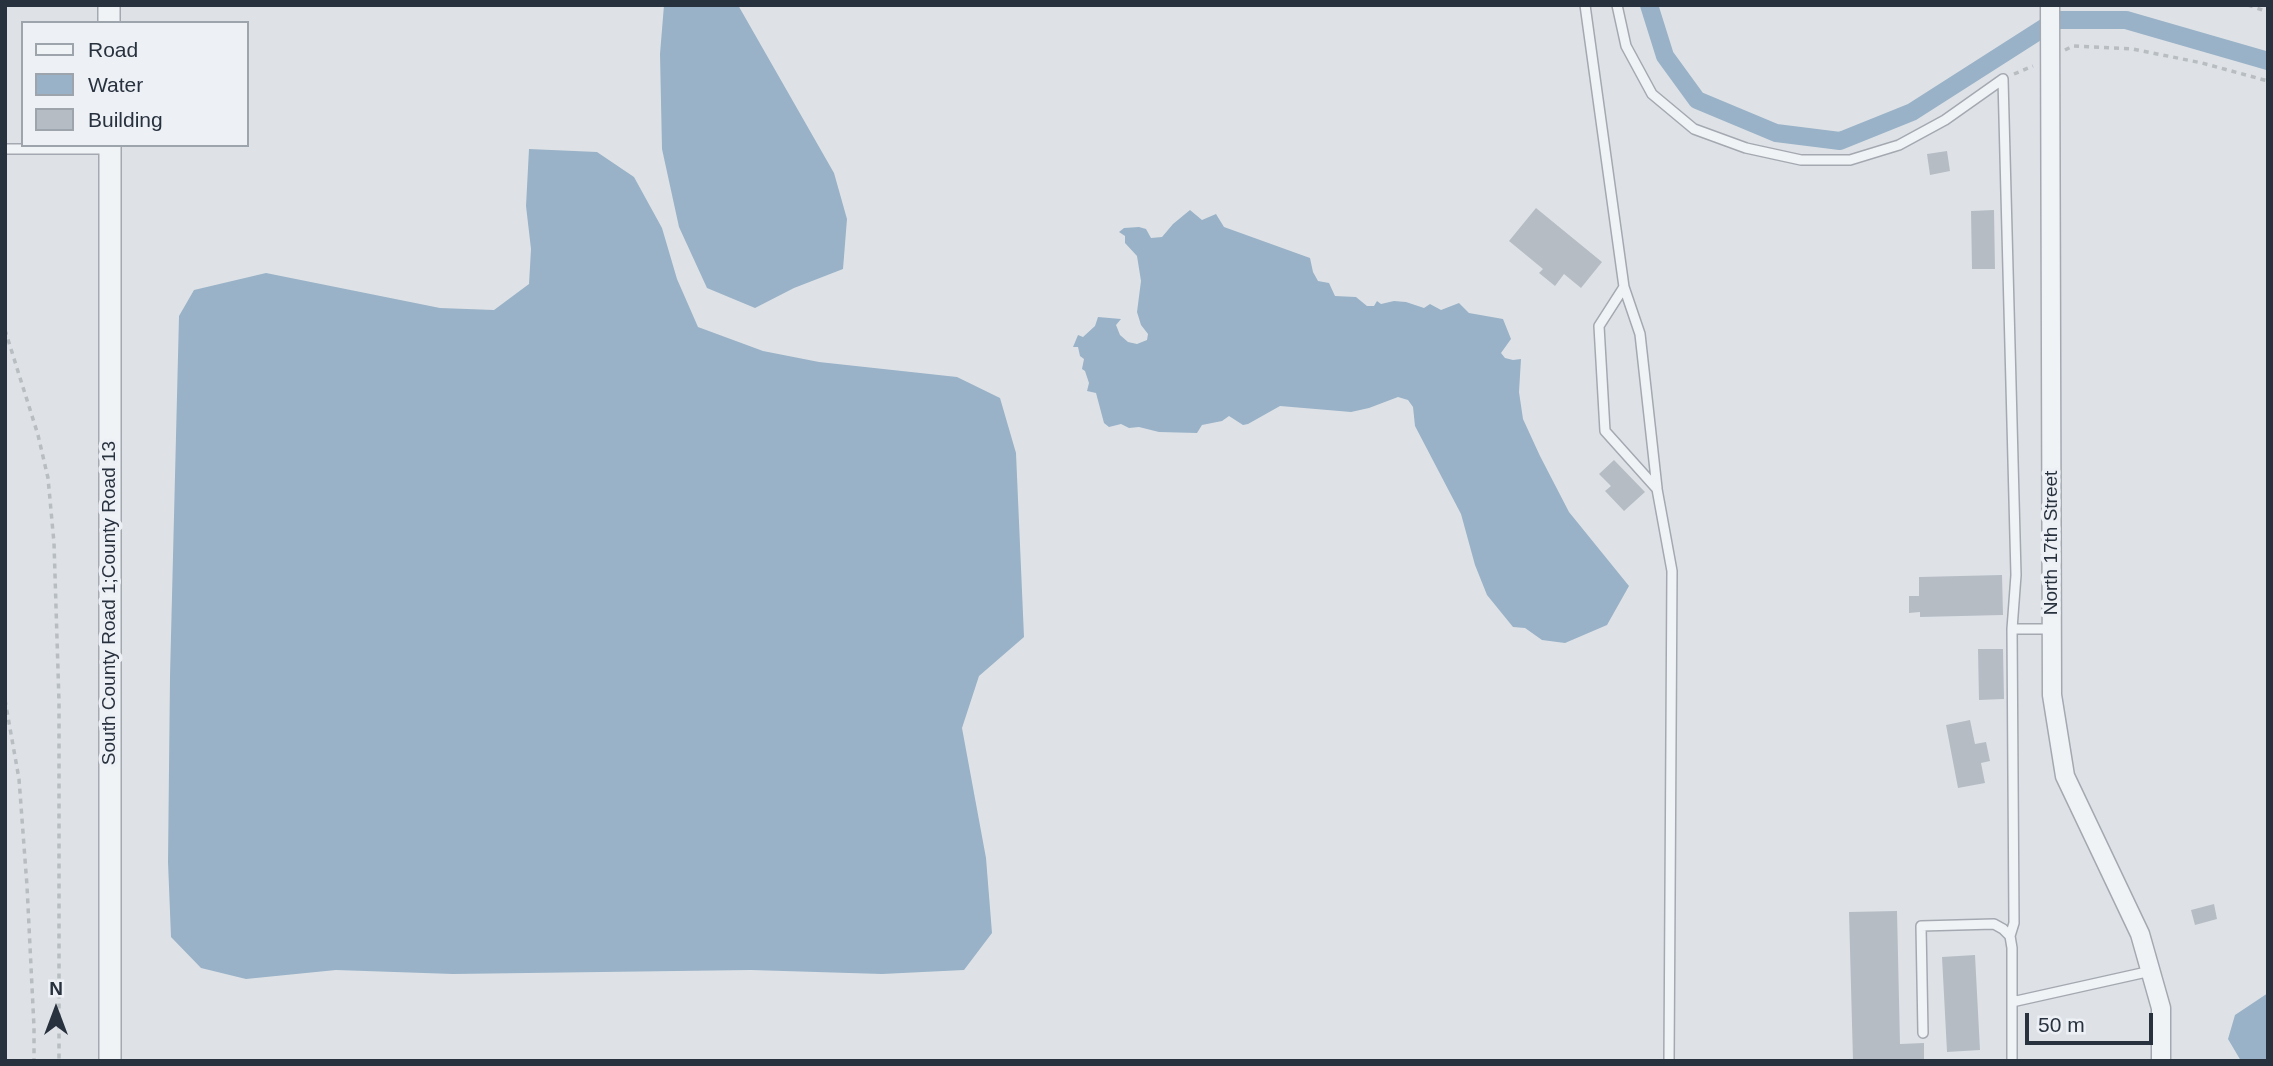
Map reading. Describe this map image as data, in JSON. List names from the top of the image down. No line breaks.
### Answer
{"streets":{"street":["North 17th Street","South County Road 1;County Road 13"]},"legend":["Road","Water","Building"],"scale_bar":"50 m","north":"top"}
